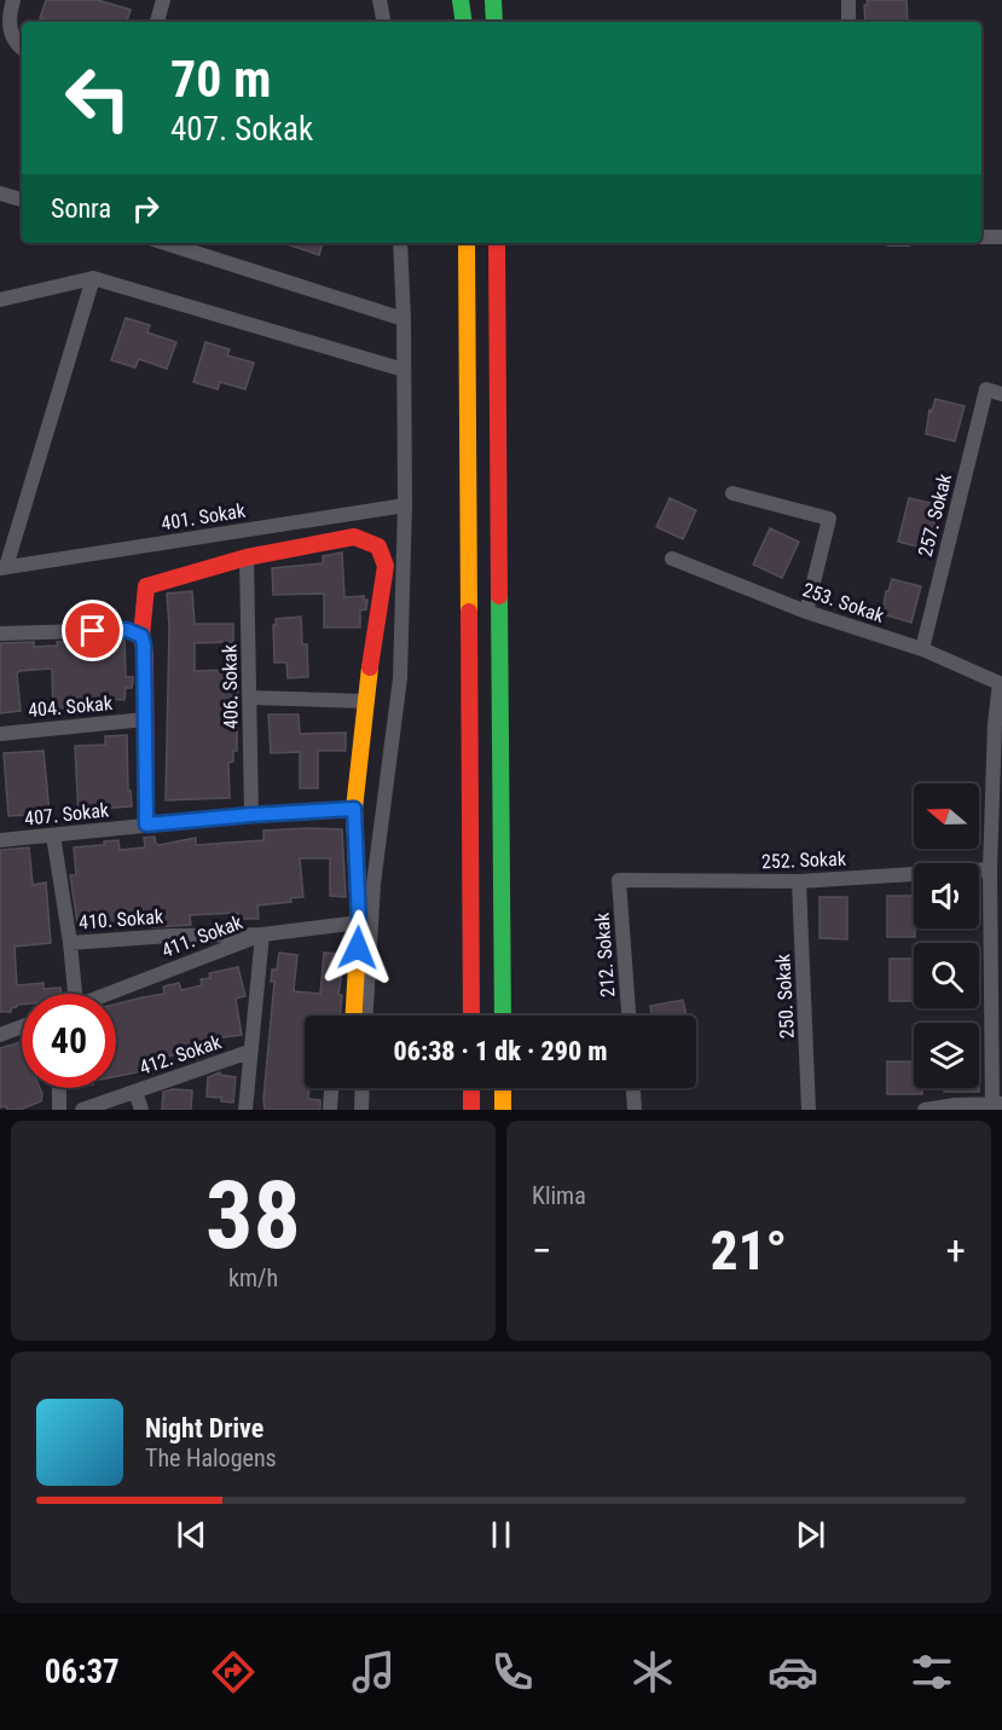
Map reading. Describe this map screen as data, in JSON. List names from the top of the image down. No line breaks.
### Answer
{"streets":{"street":["257. Sokak","401. Sokak","253. Sokak","406. Sokak","404. Sokak","407. Sokak","252. Sokak","410. Sokak","411. Sokak","212. Sokak","250. Sokak","412. Sokak"]},"crossings":[["257. Sokak","253. Sokak"],["406. Sokak","407. Sokak"],["252. Sokak","212. Sokak"],["252. Sokak","250. Sokak"],["410. Sokak","411. Sokak"]],"north":"left","page":{"turn":["70 m","407. Sokak"],"then":"Sonra","limit":"40","trip":"06:38 · 1 dk · 290 m","tile":[["38","km/h"],"Klima"],"heat":["−","21°","+"],"song":["Night Drive","The Halogens"],"tabs":"06:37"}}
